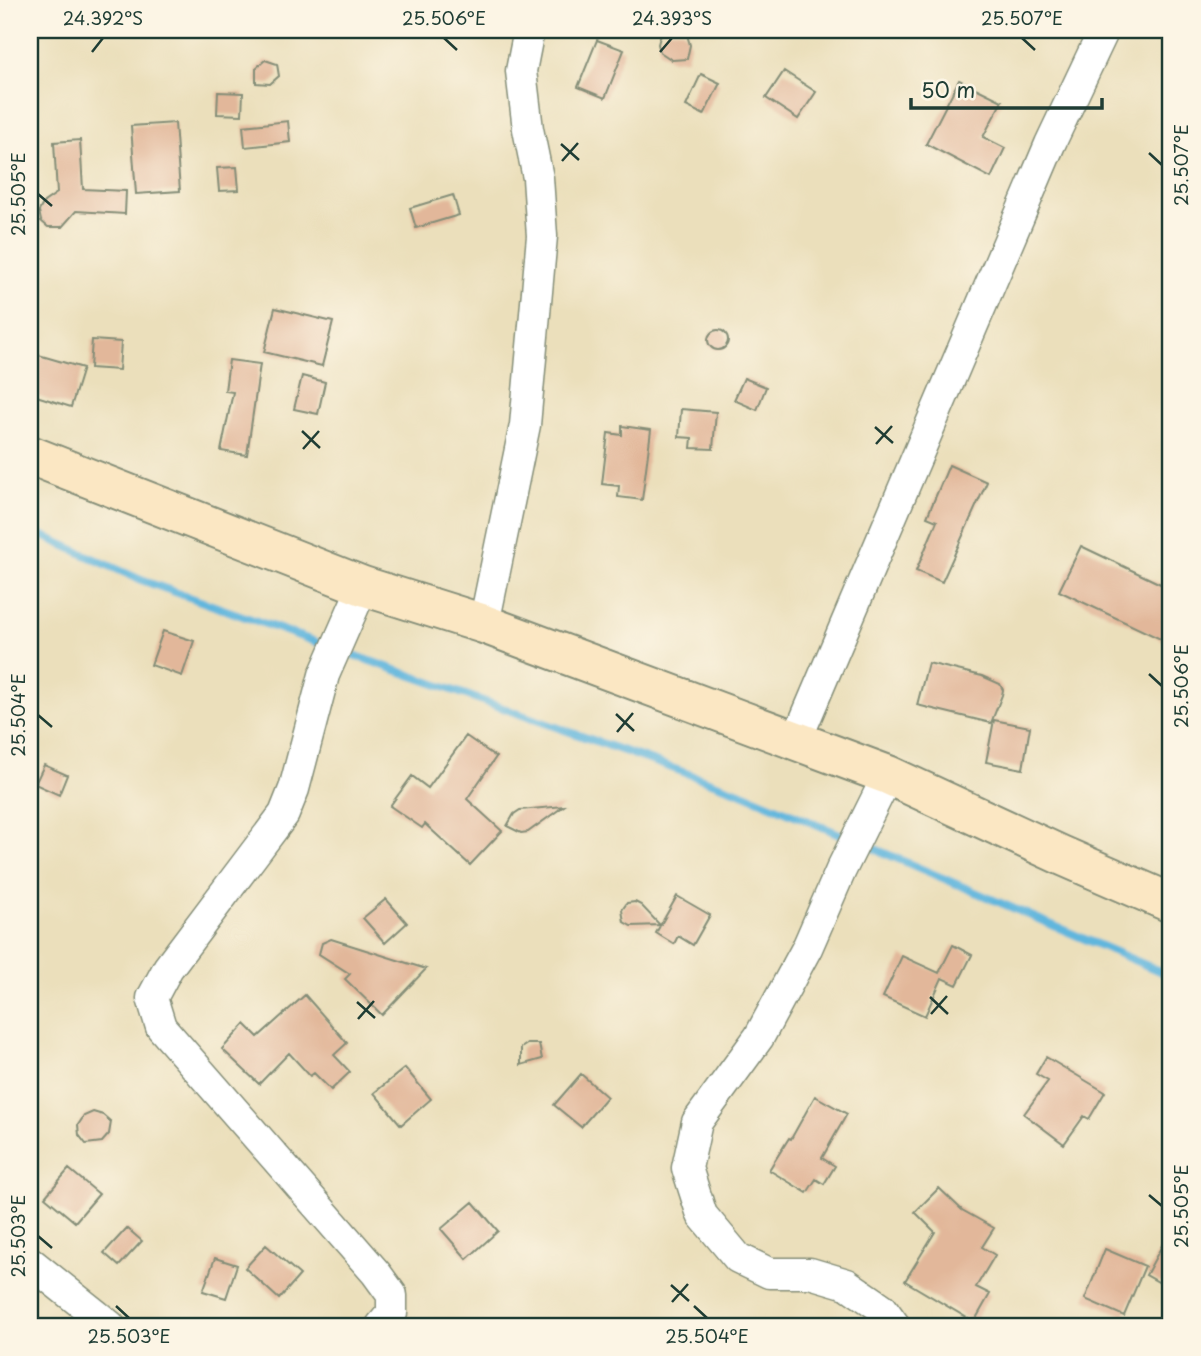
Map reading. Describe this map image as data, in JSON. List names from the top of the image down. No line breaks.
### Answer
{"scale_bar":"50 m","coordinates":["24.392°S","25.506°E","24.393°S","25.507°E","25.505°E","25.504°E","25.503°E"]}
